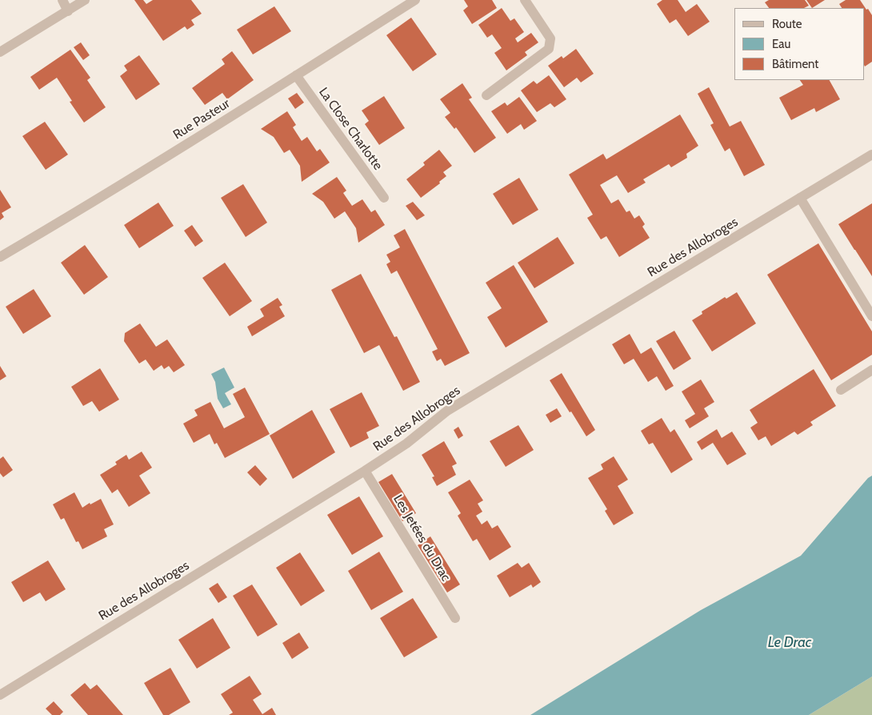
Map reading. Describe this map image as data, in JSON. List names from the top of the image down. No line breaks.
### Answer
{"streets":{"street":["Rue Pasteur","La Close Charlotte","Rue des Allobroges","Les Jetées du Drac"]},"crossings":[["Rue Pasteur","La Close Charlotte"],["Rue des Allobroges","Les Jetées du Drac"]],"water":["Le Drac"],"legend":["Route","Eau","Bâtiment"]}
